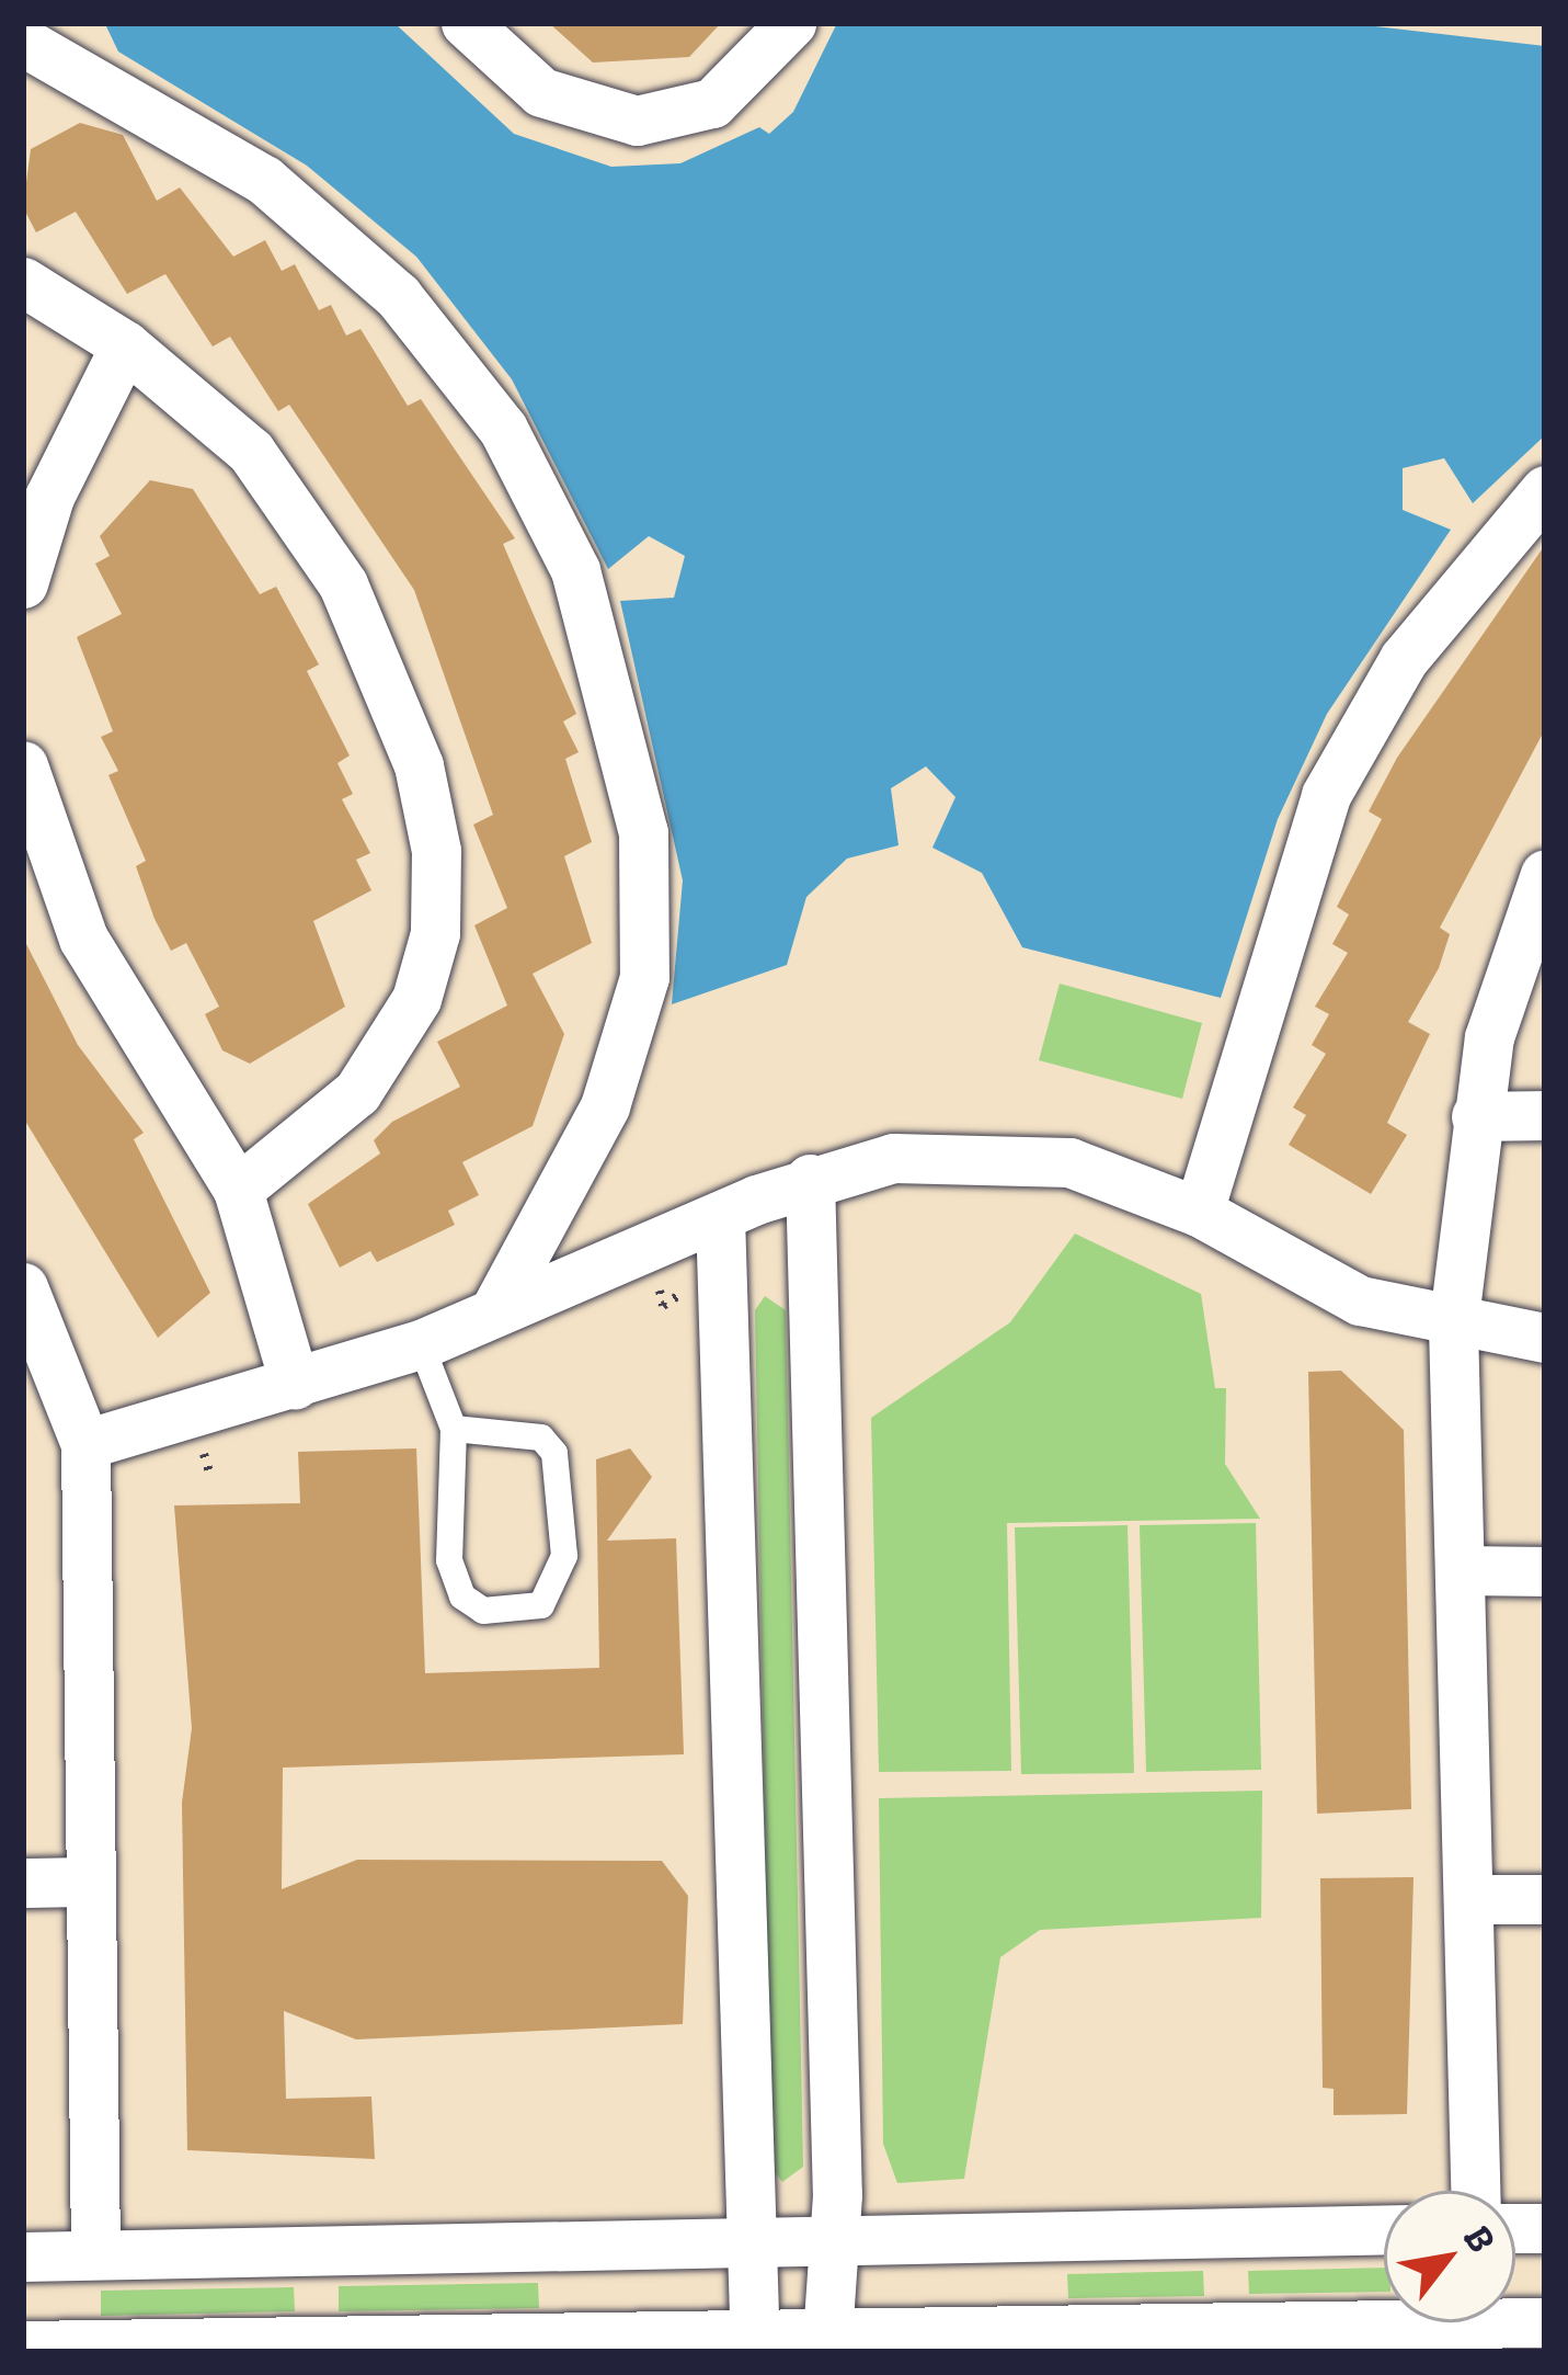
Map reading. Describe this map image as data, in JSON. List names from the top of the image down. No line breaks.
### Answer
{"north":"top right"}
